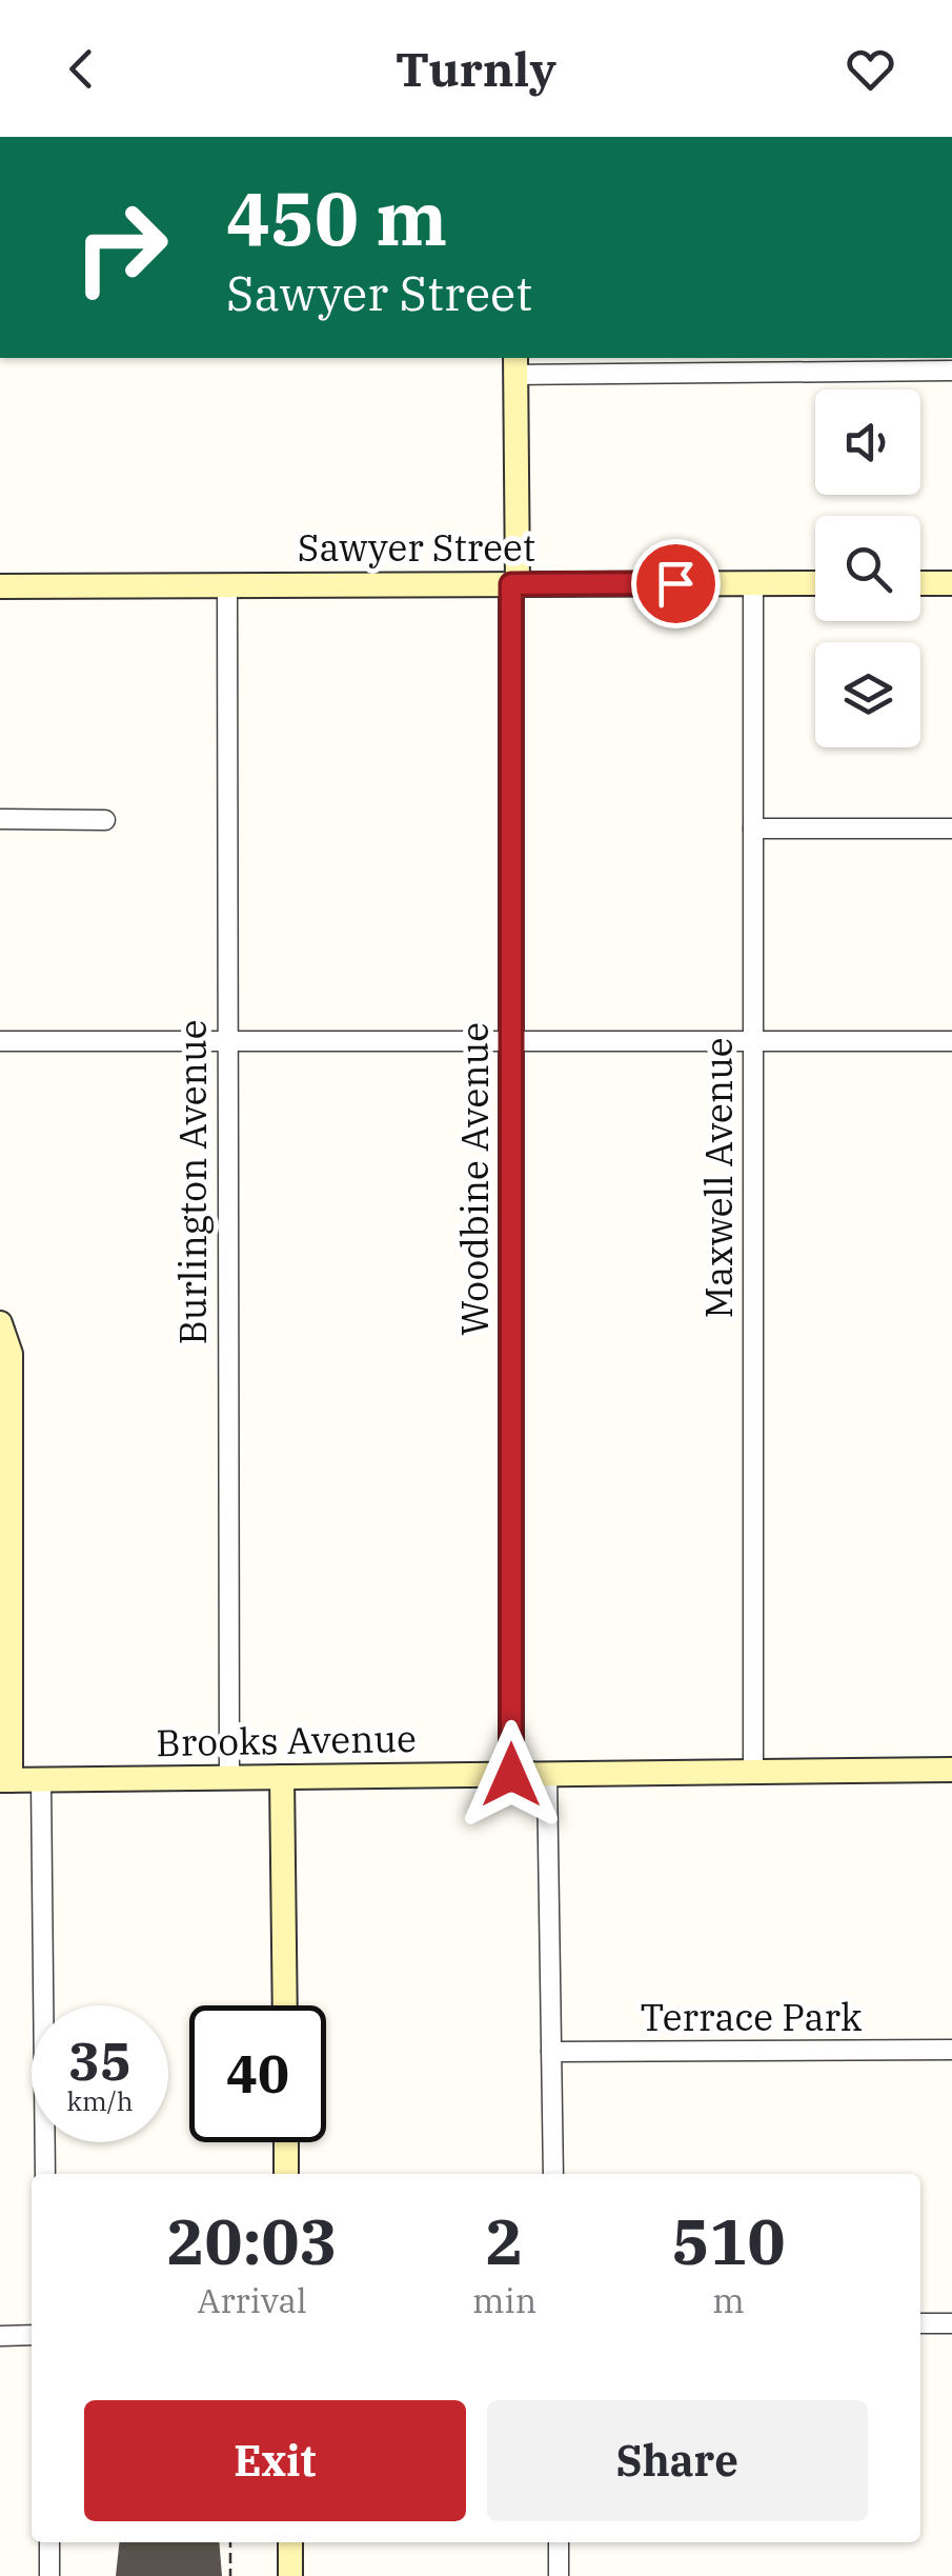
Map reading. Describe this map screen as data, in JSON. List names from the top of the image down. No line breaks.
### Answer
{"streets":{"street":["Sawyer Street","Maxwell Avenue","Woodbine Avenue","Burlington Avenue","Brooks Avenue","Terrace Park"]},"crossings":[["Sawyer Street","Maxwell Avenue"],["Sawyer Street","Woodbine Avenue"],["Sawyer Street","Burlington Avenue"],["Maxwell Avenue","Brooks Avenue"],["Woodbine Avenue","Brooks Avenue"],["Burlington Avenue","Brooks Avenue"]],"page":{"header":"Turnly","turn":["450 m","Sawyer Street"],"speed":"35 km/h","limit":"40","eta":["20:03","Arrival","2","min","510","m"],"buttons":["Exit","Share"]}}
